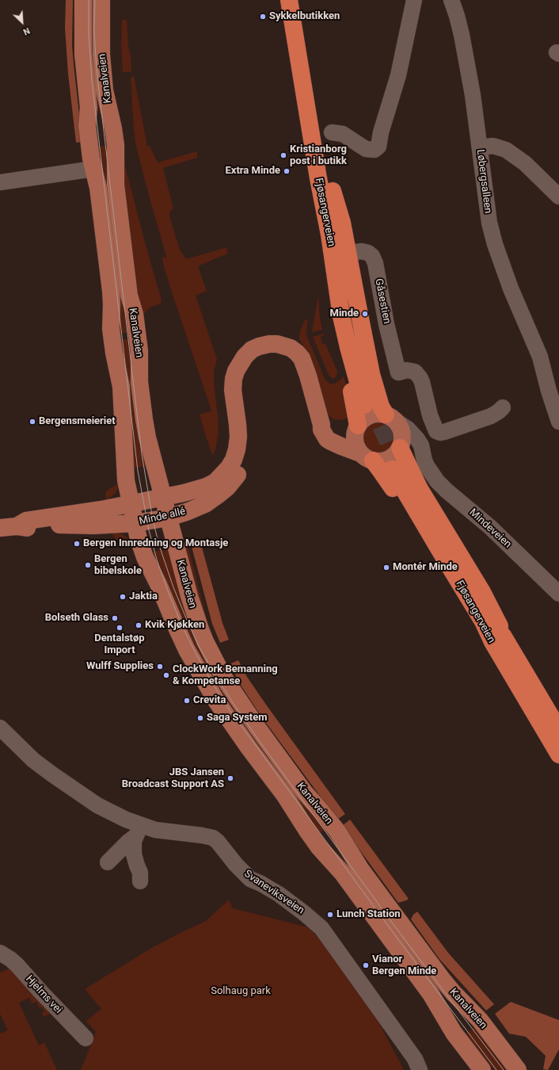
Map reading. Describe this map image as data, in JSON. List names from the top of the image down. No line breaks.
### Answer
{"streets":{"highway":["Fjøsangerveien"],"main road":["Kanalveien","Minde allé"],"street":["Løbergsalleen","Gåsestien","Mindeveien","Svaneviksveien","Hjelms vei"]},"crossings":[["Kanalveien","Minde allé"]],"parks":["Solhaug park"],"places":["Sykkelbutikken","Kristianborg post i butikk","Extra Minde","Minde","Bergensmeieriet","Bergen Innredning og Montasje","Bergen bibelskole","Montér Minde","Jaktia","Bolseth Glass","Kvik Kjøkken","Dentalstøp Import","Wulff Supplies","ClockWork Bemanning & Kompetanse","Crevita","Saga System","JBS Jansen Broadcast Support AS","Lunch Station","Vianor Bergen Minde"],"north":"bottom right"}
